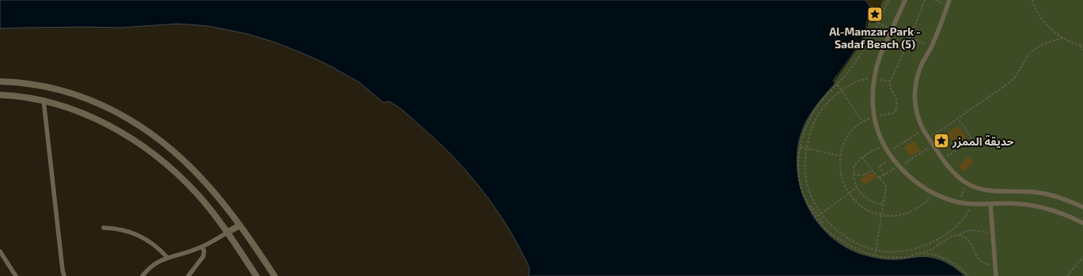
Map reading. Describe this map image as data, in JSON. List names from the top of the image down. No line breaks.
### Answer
{"places":{"place":["Al-Mamzar Park - Sadaf Beach (5)","حديقة الممزر"]}}
